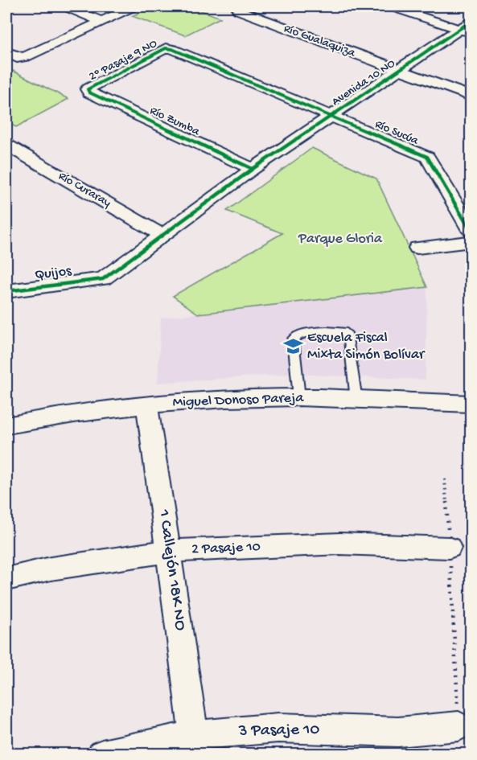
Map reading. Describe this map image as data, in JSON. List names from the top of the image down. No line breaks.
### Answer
{"streets":{"street":["Río Gualaquiza","2º Pasaje 9 NO","Avenida 10 NO","Río Zumba","Río Sucúa","Río Curaray","Quijos","Miguel Donoso Pareja","2 Pasaje 10","1 Callejón 18K NO","3 Pasaje 10"]},"crossings":[["Río Gualaquiza","Avenida 10 NO"],["2º Pasaje 9 NO","Avenida 10 NO"],["2º Pasaje 9 NO","Río Zumba"],["2º Pasaje 9 NO","Río Sucúa"],["Avenida 10 NO","Río Zumba"],["Avenida 10 NO","Río Sucúa"],["Avenida 10 NO","Río Curaray"],["Avenida 10 NO","Quijos"],["Miguel Donoso Pareja","1 Callejón 18K NO"],["2 Pasaje 10","1 Callejón 18K NO"],["1 Callejón 18K NO","3 Pasaje 10"]],"parks":["Parque Gloria"],"places":{"school or university":["Escuela Fiscal Mixta Simón Bolívar"]}}
